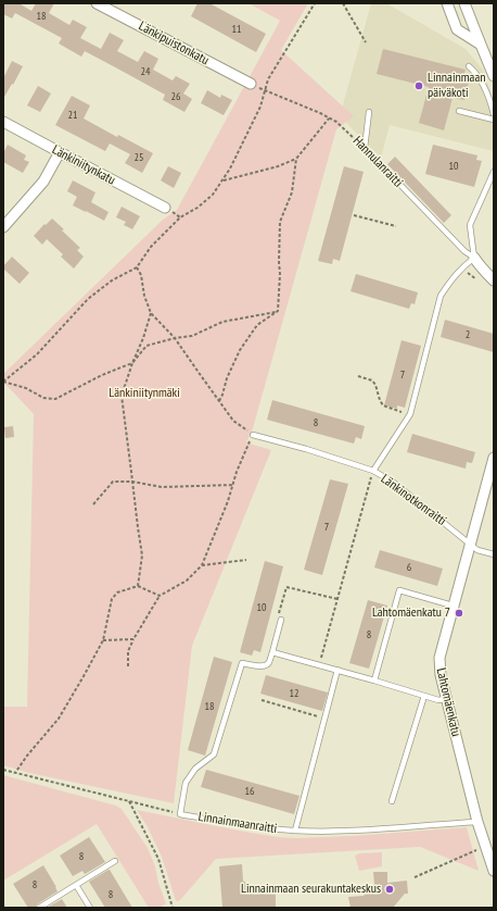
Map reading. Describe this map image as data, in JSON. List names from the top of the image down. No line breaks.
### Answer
{"streets":{"street":["Länkipuistonkatu","Länkiniitynkatu","Lahtomäenkatu"],"lane":["Hannulanraitti","Länkinotkonraitti","Linnainmaanraitti"]},"crossings":[["Länkinotkonraitti","Lahtomäenkatu"],["Lahtomäenkatu","Linnainmaanraitti"]],"parks":["Länkiniitynmäki"],"places":["Linnainmaan päiväkoti","Lahtomäenkatu 7","Linnainmaan seurakuntakeskus"],"house_numbers":["18","11","24","26","21","25","10","2","7","8","7","6","10","8","12","18","16","8","8","8"]}
